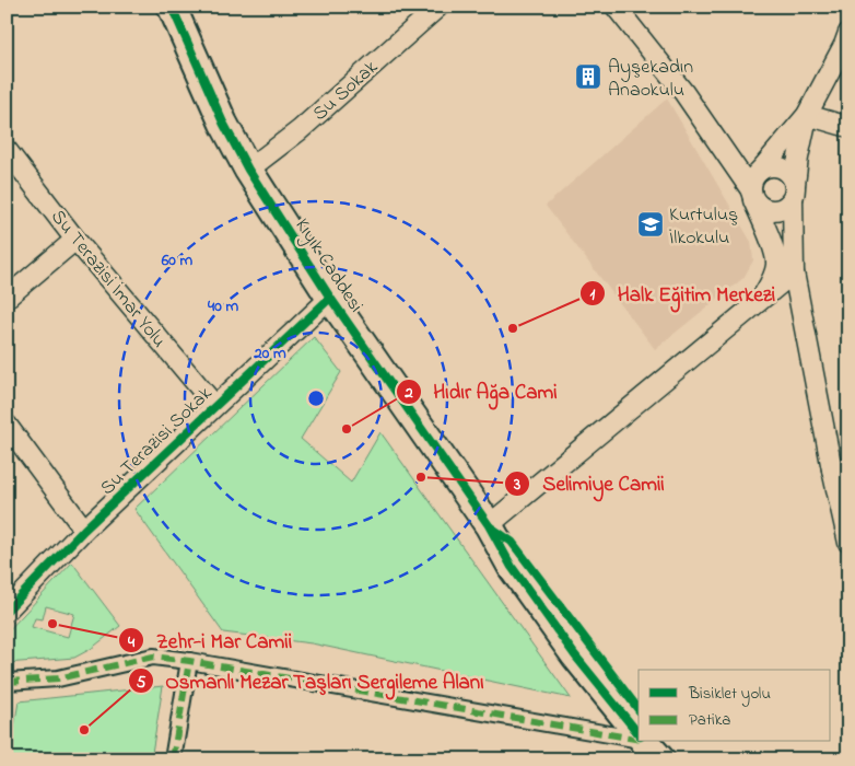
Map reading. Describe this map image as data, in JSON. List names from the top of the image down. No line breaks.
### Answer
{"streets":{"main road":["Kıyık Caddesi"],"street":["Su Sokak","Su Terazisi İmar Yolu","Su Terazisi Sokak"]},"crossings":[["Su Sokak","Kıyık Caddesi"],["Kıyık Caddesi","Su Terazisi Sokak"],["Su Terazisi İmar Yolu","Su Terazisi Sokak"]],"places":{"building":["Ayşekadın Anaokulu"],"school or university":["Kurtuluş İlkokulu"],"other":["Halk Eğitim Merkezi","Hıdır Ağa Cami","Selimiye Camii","Zehr-i Mar Camii","Osmanlı Mezar Taşları Sergileme Alanı"]},"legend":["Bisiklet yolu","Patika"],"rings":["60 m","40 m","20 m"]}
